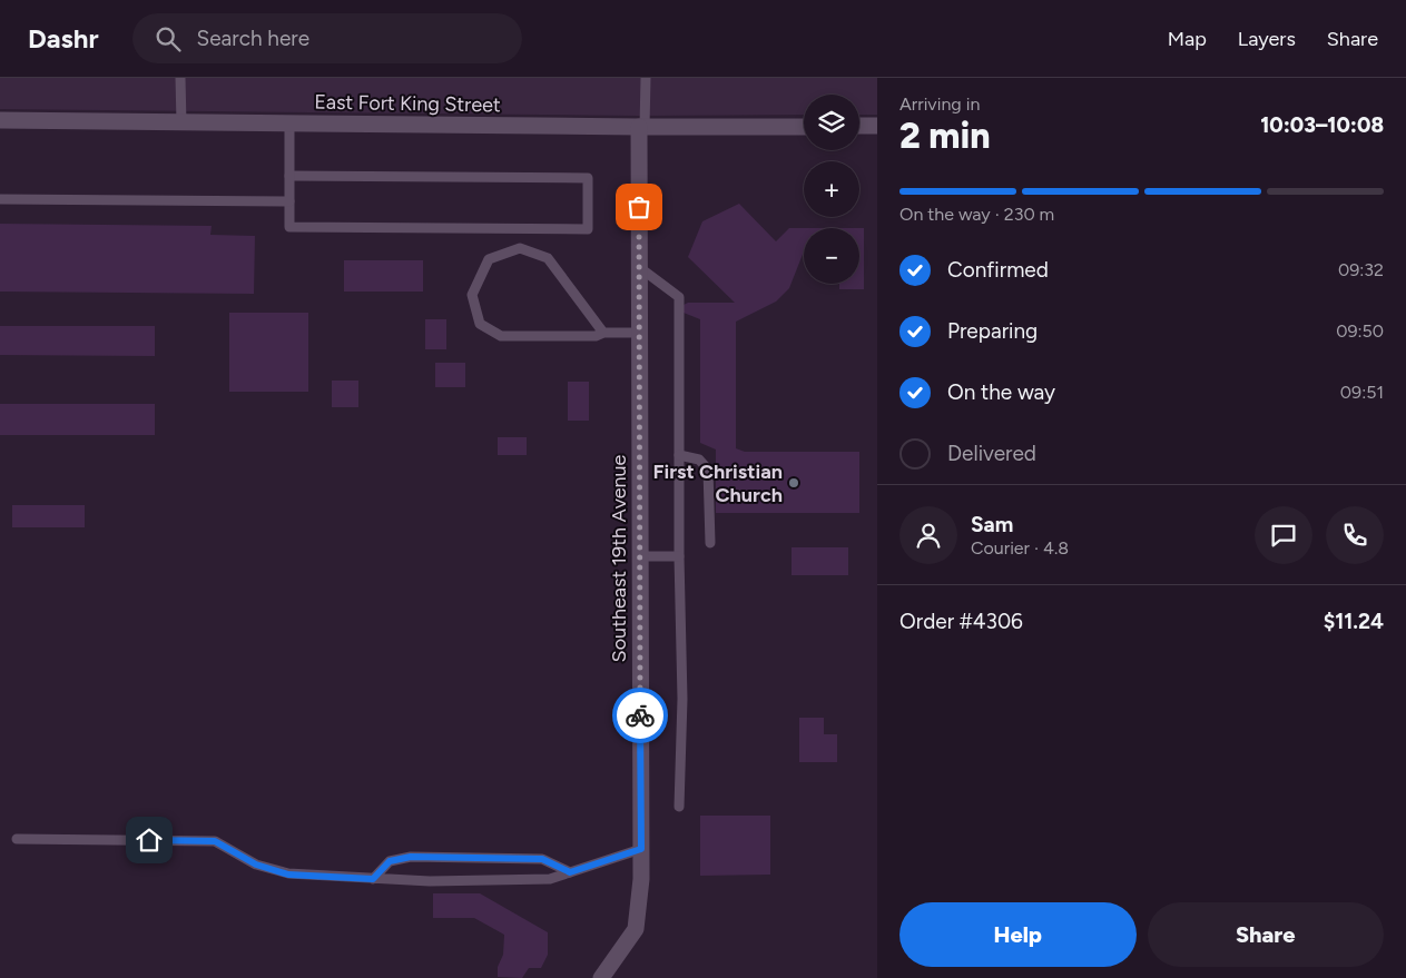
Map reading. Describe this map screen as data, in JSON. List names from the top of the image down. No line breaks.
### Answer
{"streets":{"street":["East Fort King Street","Southeast 19th Avenue"]},"crossings":[["East Fort King Street","Southeast 19th Avenue"]],"places":["First Christian Church"],"page":{"header":"Dashr","search":"Search here","nav":["Map","Layers","Share"],"heading":["2 min","Arriving in","10:03–10:08"],"panel":["Sam","Courier · 4.8","Order #4306","$11.24"],"map_buttons":["+","−"],"bar":"On the way · 230 m","list":[["Confirmed","09:32"],["Preparing","09:50"],["On the way","09:51"],"Delivered"],"buttons":["Help","Share"]}}
